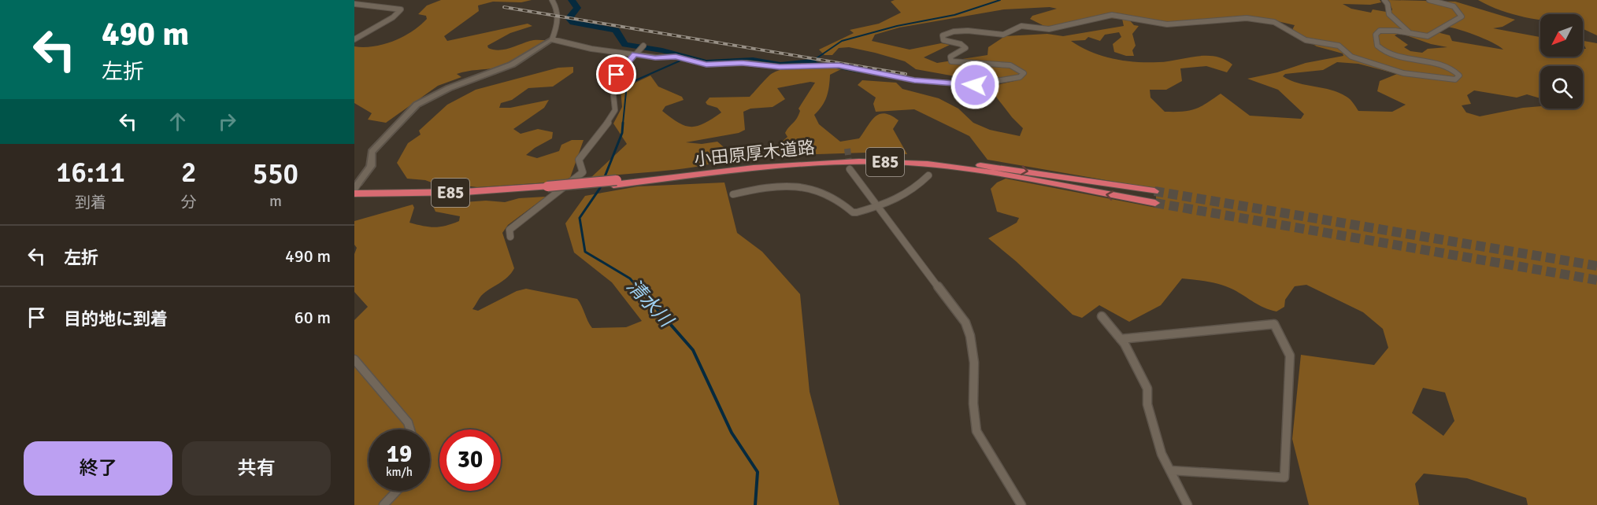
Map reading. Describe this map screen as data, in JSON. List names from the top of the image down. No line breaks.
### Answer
{"streets":{"highway":["小田原厚木道路","E85"]},"water":["清水川"],"north":"bottom left","page":{"turn":["490 m","左折"],"eta":["16:11","到着","2","分","550","m"],"list":[{"name":"左折","value":"490 m"},{"name":"目的地に到着","value":"60 m"}],"speed":"19 km/h","limit":"30","buttons":["終了","共有"]}}
